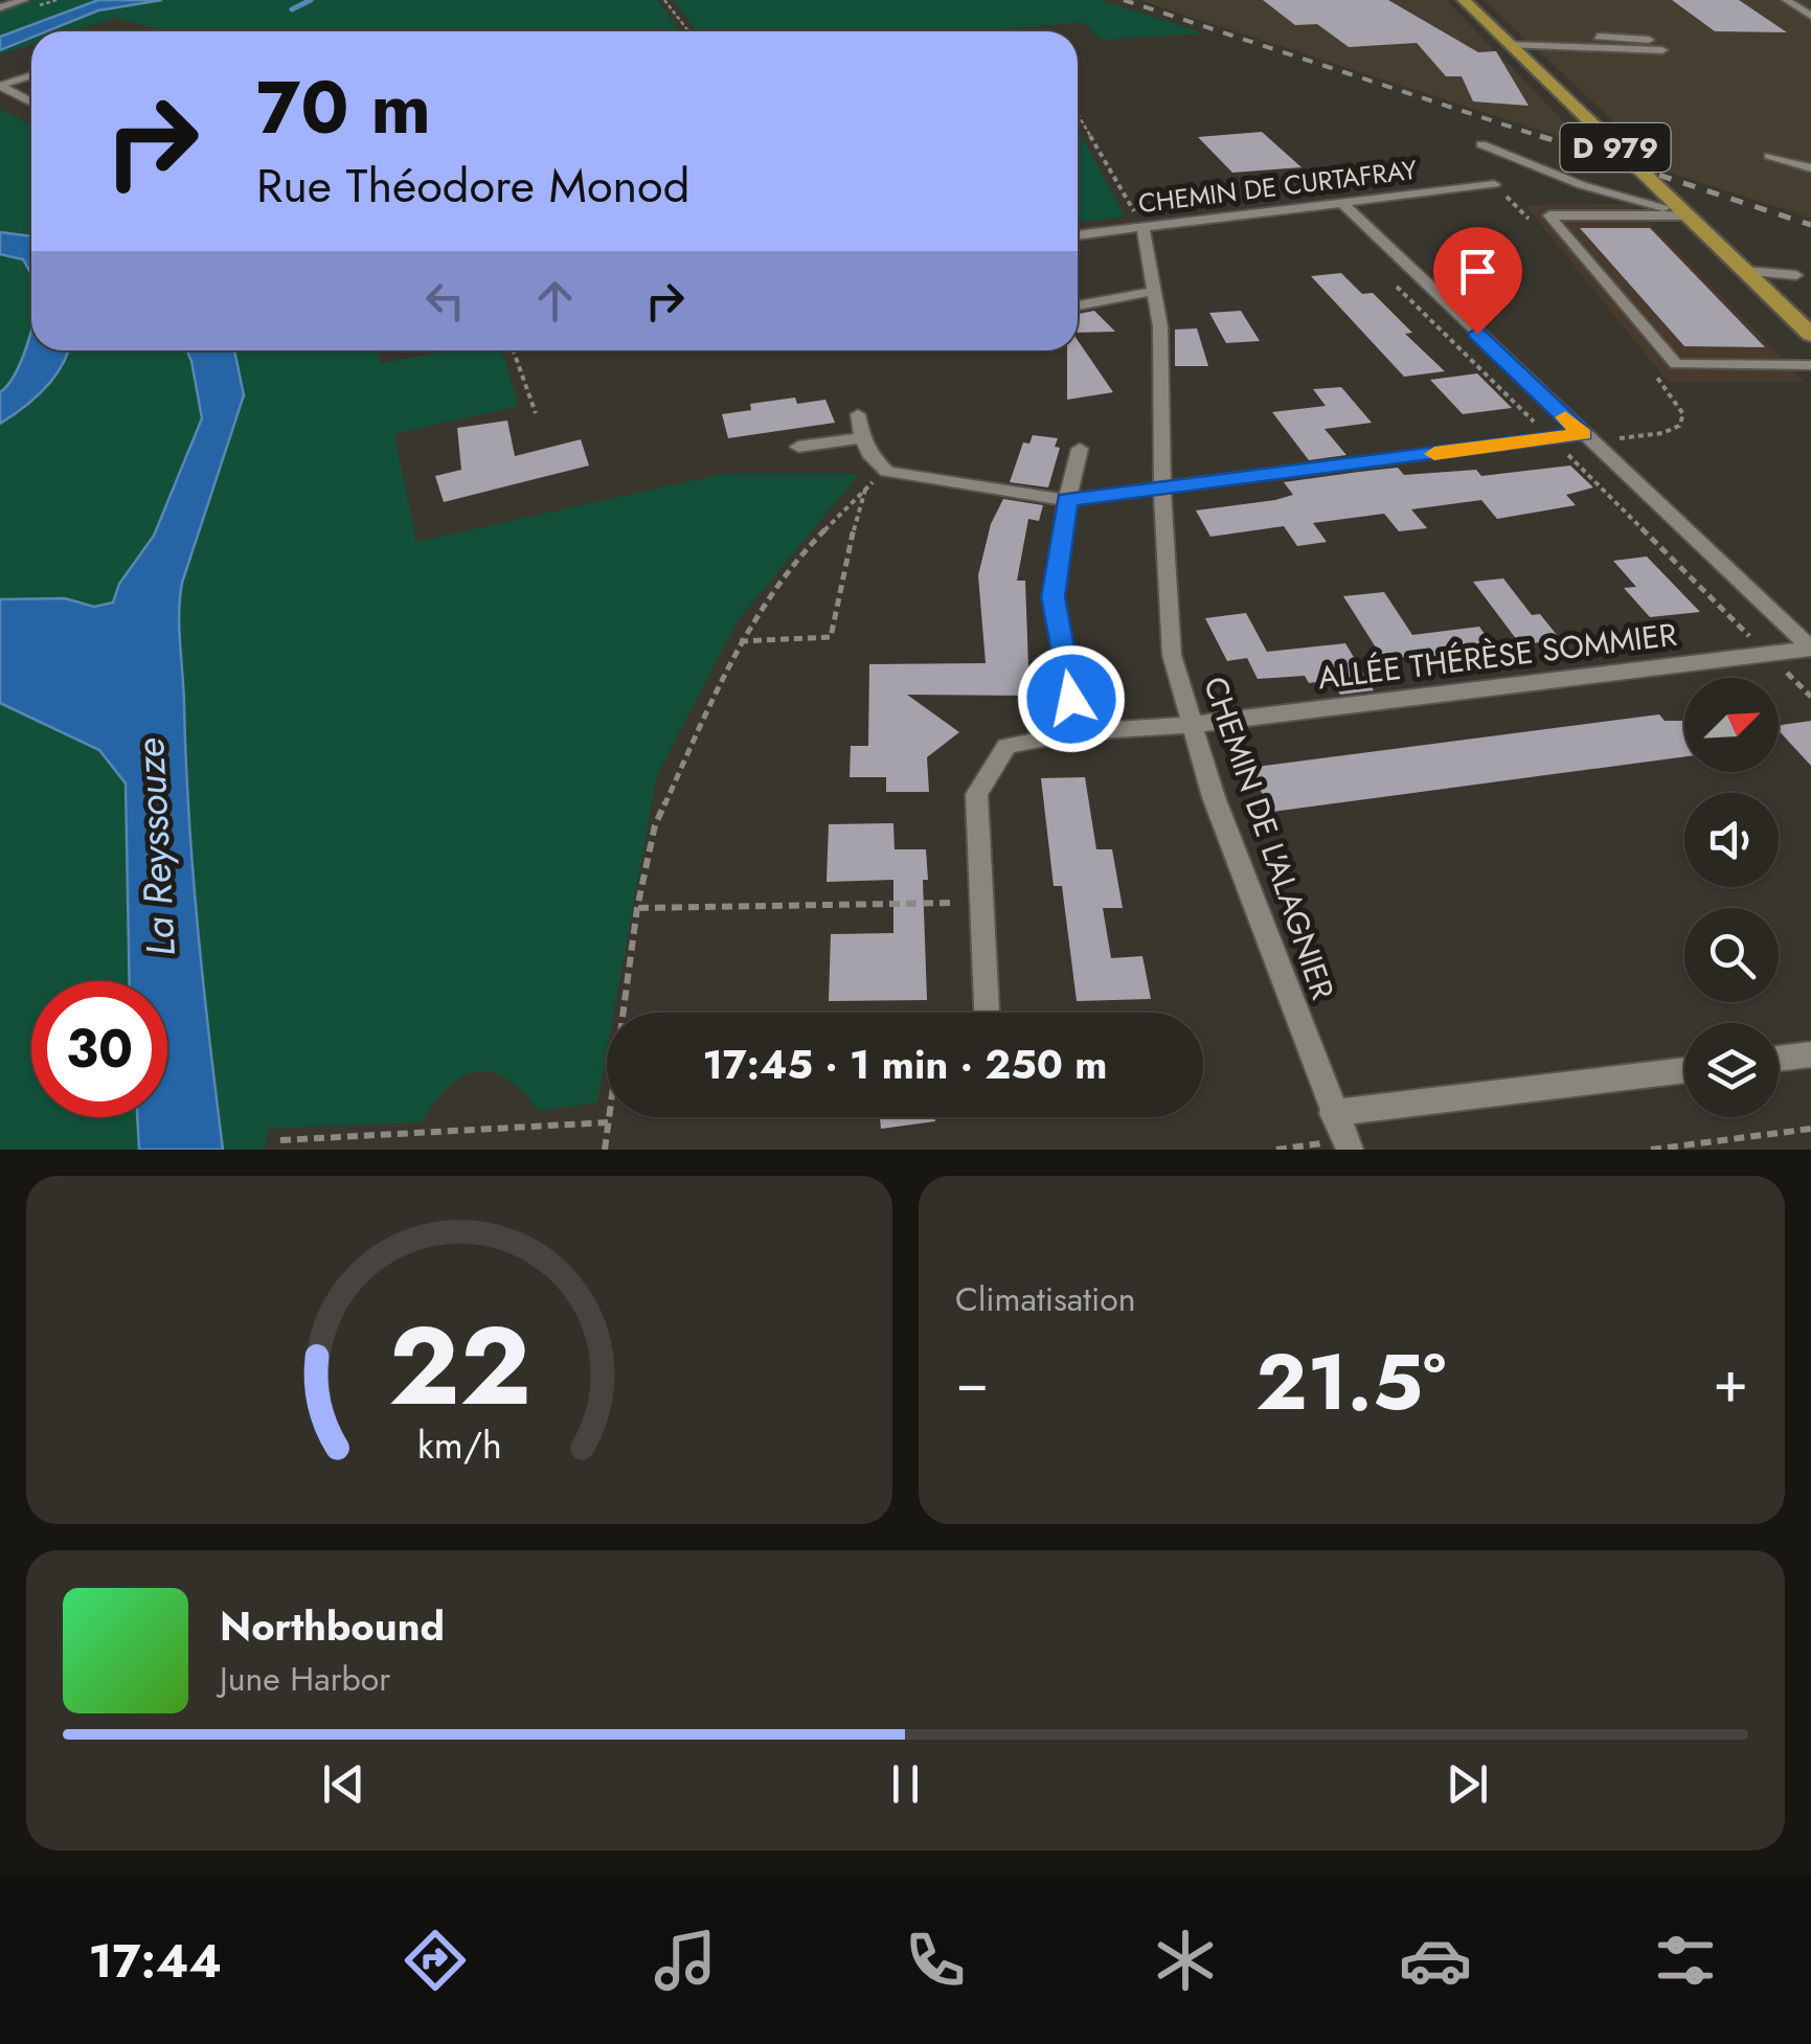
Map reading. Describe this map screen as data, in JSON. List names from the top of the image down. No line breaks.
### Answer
{"streets":{"main road":["D 979"],"street":["CHEMIN DE CURTAFRAY","ALLÉE THÉRÈSE SOMMIER","CHEMIN DE L'ALAGNIER"]},"crossings":[["CHEMIN DE CURTAFRAY","CHEMIN DE L'ALAGNIER"],["ALLÉE THÉRÈSE SOMMIER","CHEMIN DE L'ALAGNIER"]],"water":["La Reyssouze"],"north":"top right","page":{"turn":["70 m","Rue Théodore Monod"],"limit":"30","trip":"17:45 · 1 min · 250 m","tile":"Climatisation","heat":["−","21.5°","+"],"song":["Northbound","June Harbor"],"tabs":"17:44","gauge":["22","km/h"]}}
